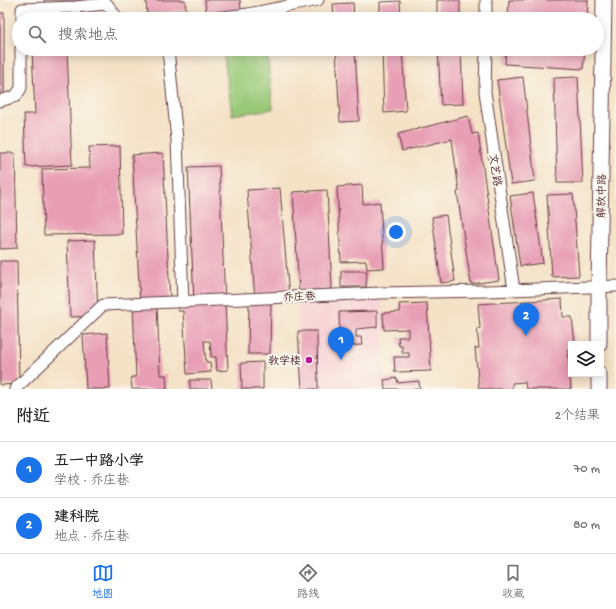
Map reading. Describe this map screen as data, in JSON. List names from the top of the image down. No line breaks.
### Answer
{"streets":{"main road":["解放中路"],"street":["文艺路","乔庄巷"]},"crossings":[["文艺路","乔庄巷"],["解放中路","乔庄巷"]],"places":["教学楼"],"page":{"search":"搜索地点","pins":["2","1"],"heading":["附近","2个结果"],"list":[{"mark":"1","name":"五一中路小学","note":"学校 · 乔庄巷","value":"70 m"},{"mark":"2","name":"建科院","note":"地点 · 乔庄巷","value":"80 m"}],"nav":["地图","路线","收藏"]}}
